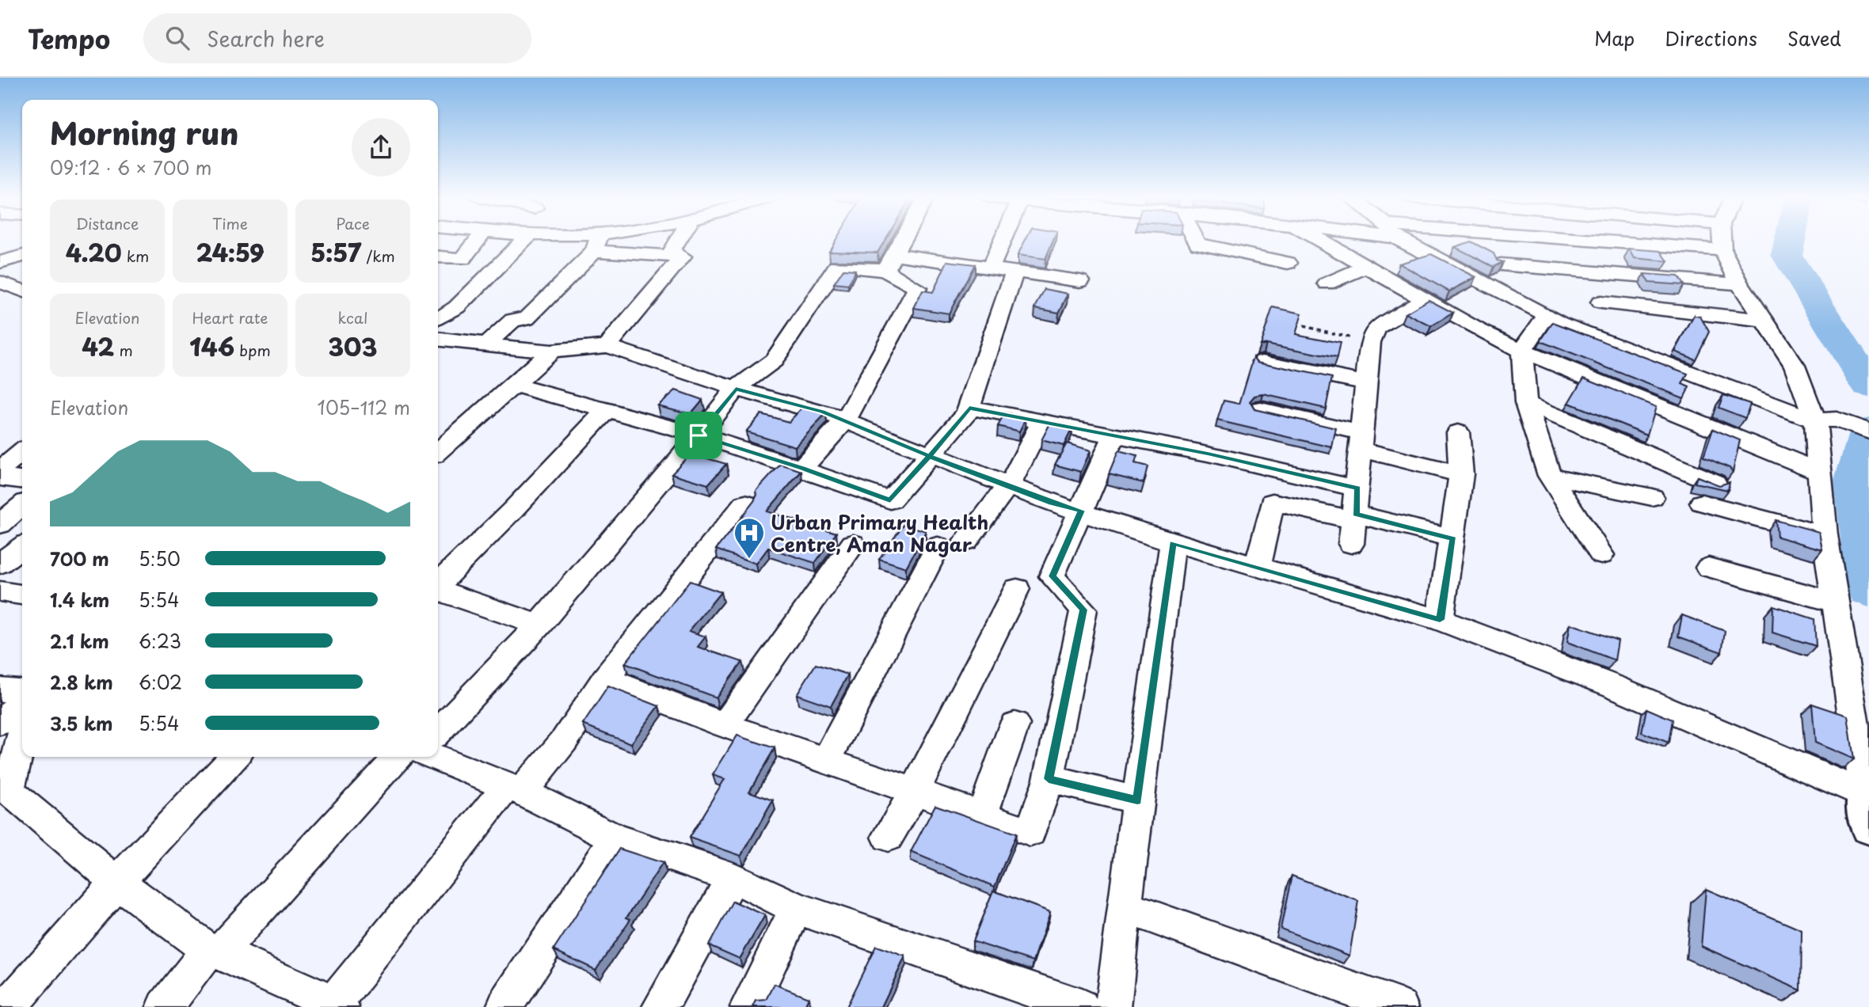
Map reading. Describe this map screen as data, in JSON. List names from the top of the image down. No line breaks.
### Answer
{"places":{"hospital":["Urban Primary Health Centre, Aman Nagar"]},"page":{"header":"Tempo","search":"Search here","nav":["Map","Directions","Saved"],"heading":["Morning run","09:12 · 6 × 700 m"],"stats":[["Distance","4.20 km"],["Time","24:59"],["Pace","5:57 /km"],["Elevation","42 m"],["Heart rate","146 bpm"],["kcal","303"]],"chart":["Elevation","105–112 m"],"list":[{"name":"700 m","note":"5:50"},{"name":"1.4 km","note":"5:54"},{"name":"2.1 km","note":"6:23"},{"name":"2.8 km","note":"6:02"},{"name":"3.5 km","note":"5:54"}]}}
